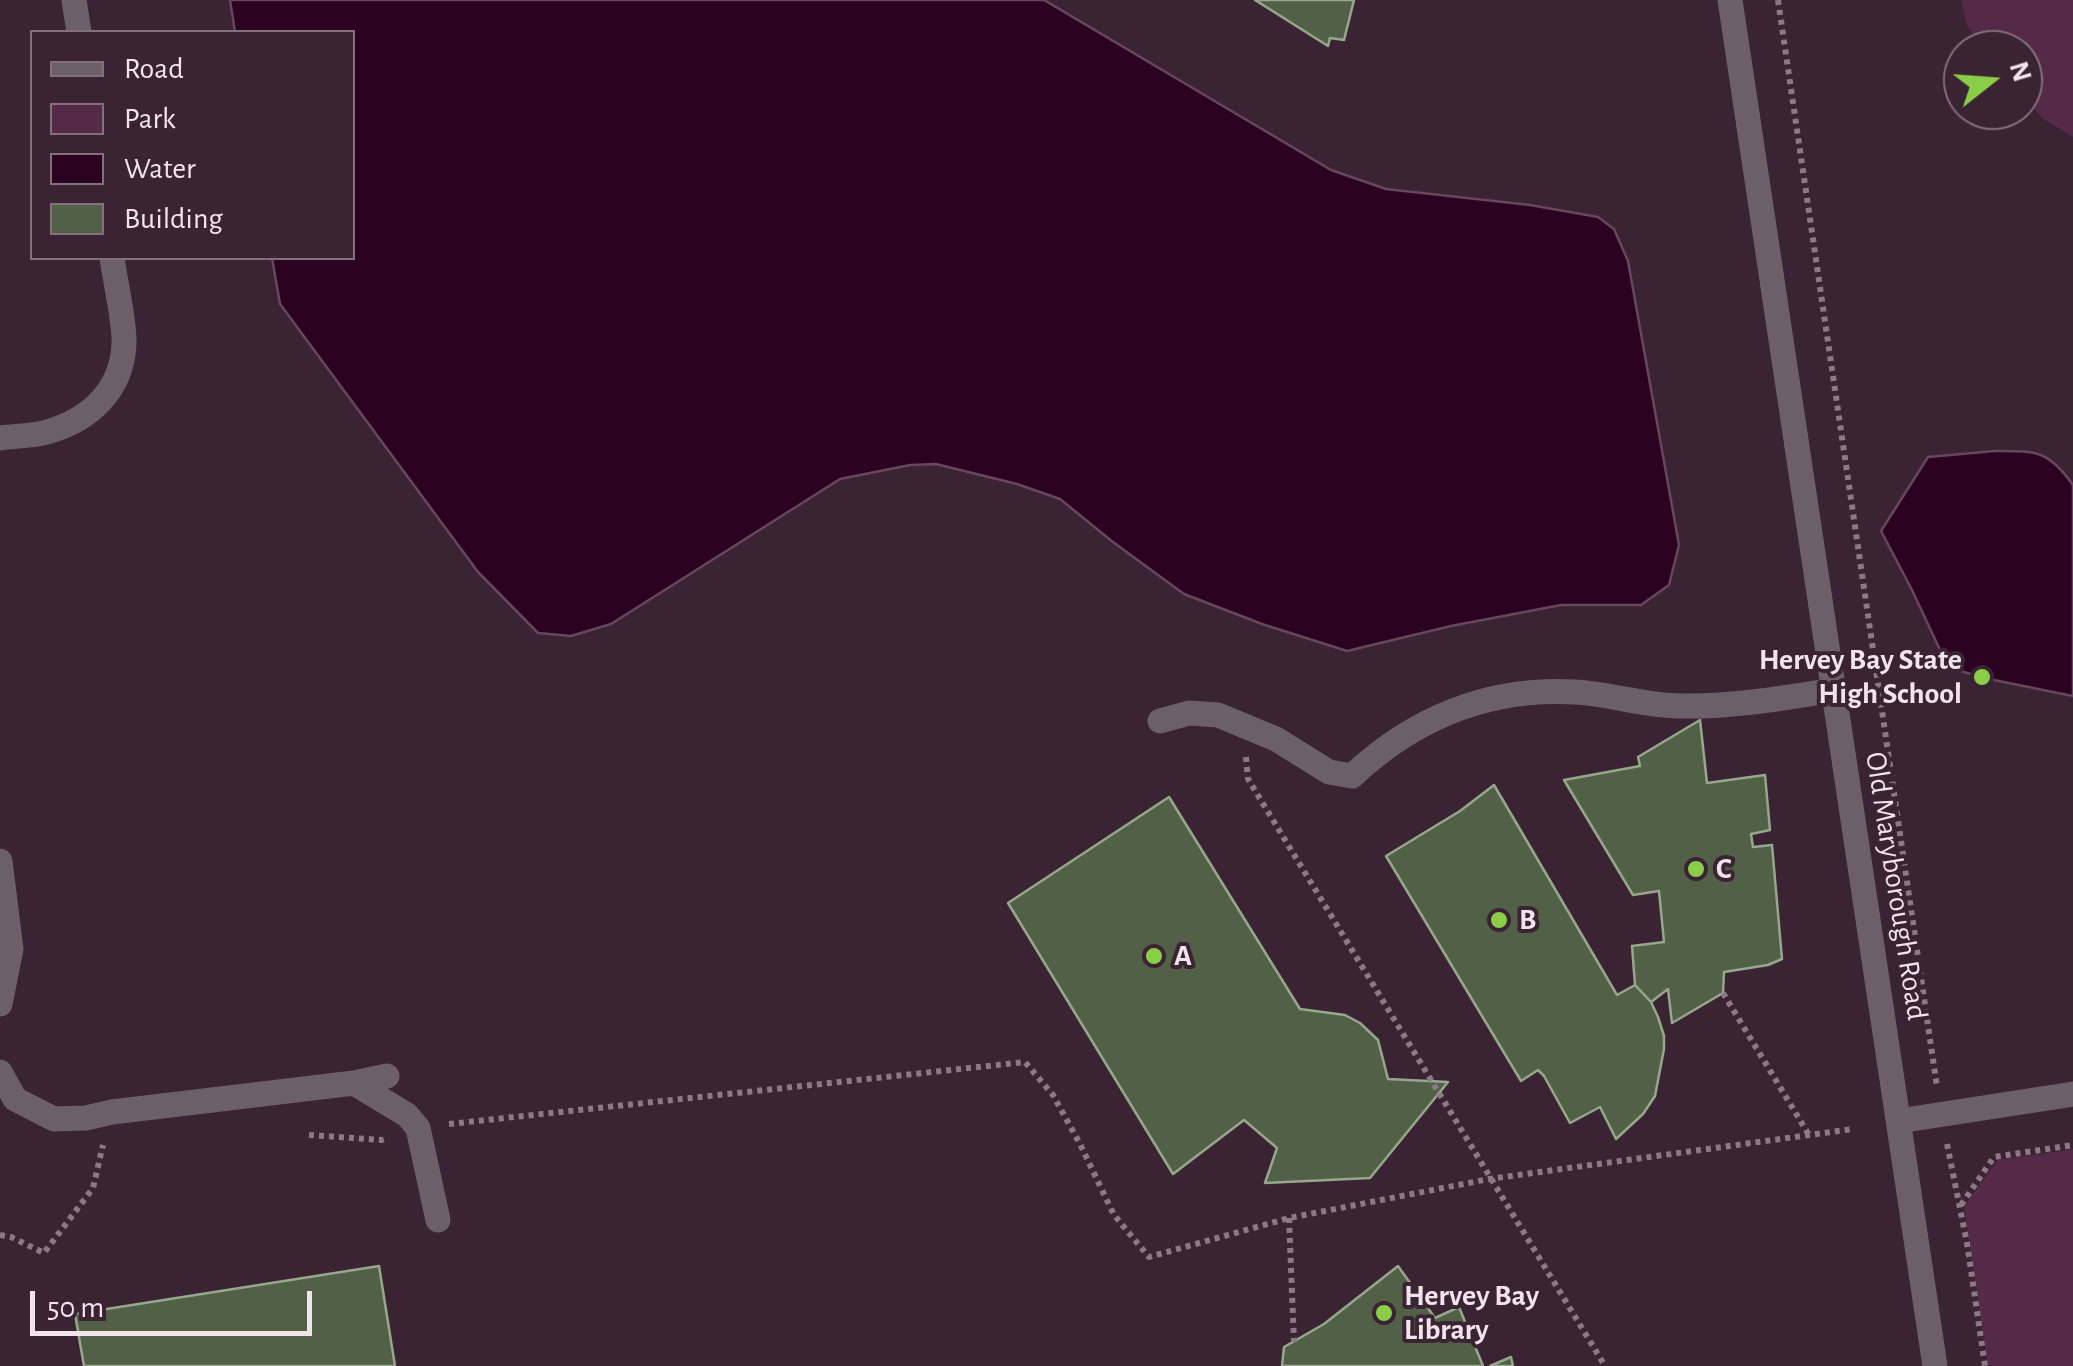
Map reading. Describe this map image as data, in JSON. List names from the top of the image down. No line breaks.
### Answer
{"streets":{"street":["Old Maryborough Road"]},"places":["Hervey Bay State High School","C","B","A","Hervey Bay Library"],"legend":["Road","Park","Water","Building"],"scale_bar":"50 m","north":"right"}
